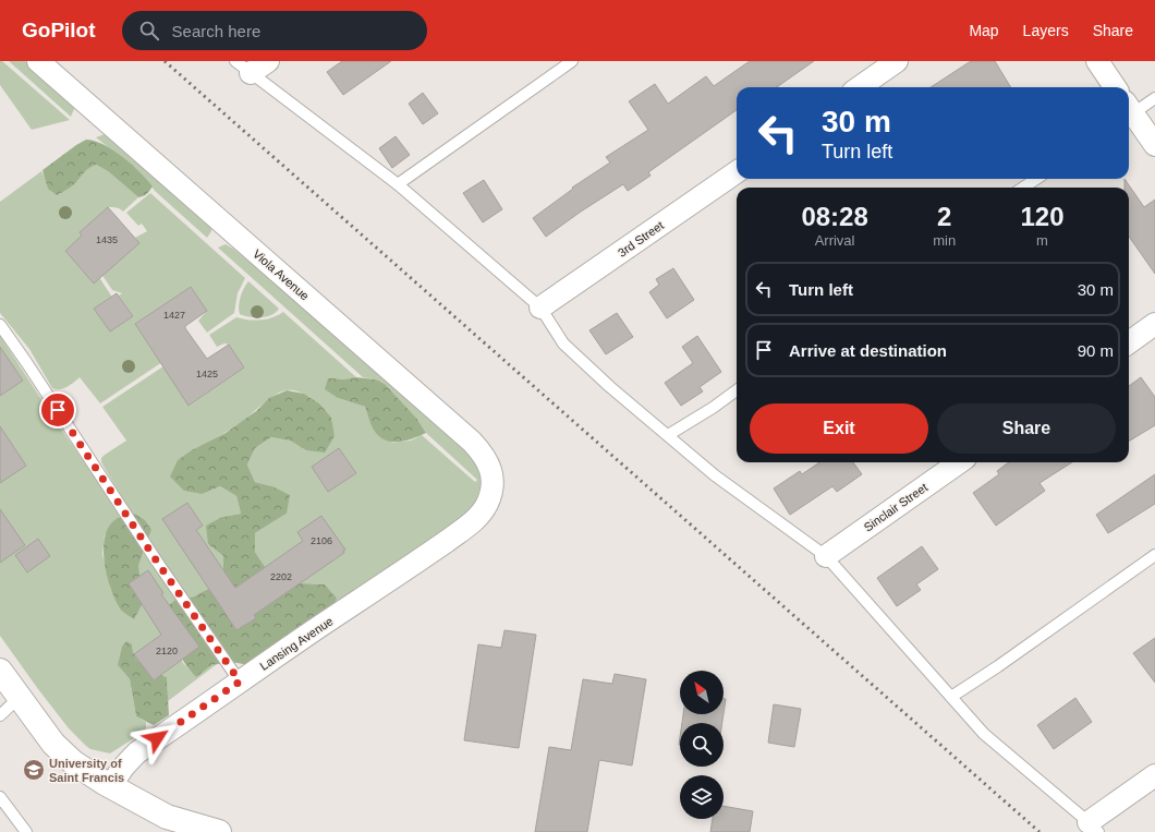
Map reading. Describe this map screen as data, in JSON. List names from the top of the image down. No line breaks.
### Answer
{"streets":{"street":["3rd Street","Viola Avenue","Sinclair Street","Lansing Avenue"]},"crossings":[["Viola Avenue","Lansing Avenue"]],"places":{"school or university":["University of Saint Francis"]},"house_numbers":["1435","1427","1425","2106","2202","2120"],"north":"top left","page":{"header":"GoPilot","search":"Search here","nav":["Map","Layers","Share"],"turn":["30 m","Turn left"],"eta":["08:28","Arrival","2","min","120","m"],"list":[{"name":"Turn left","value":"30 m"},{"name":"Arrive at destination","value":"90 m"}],"buttons":["Exit","Share"]}}
